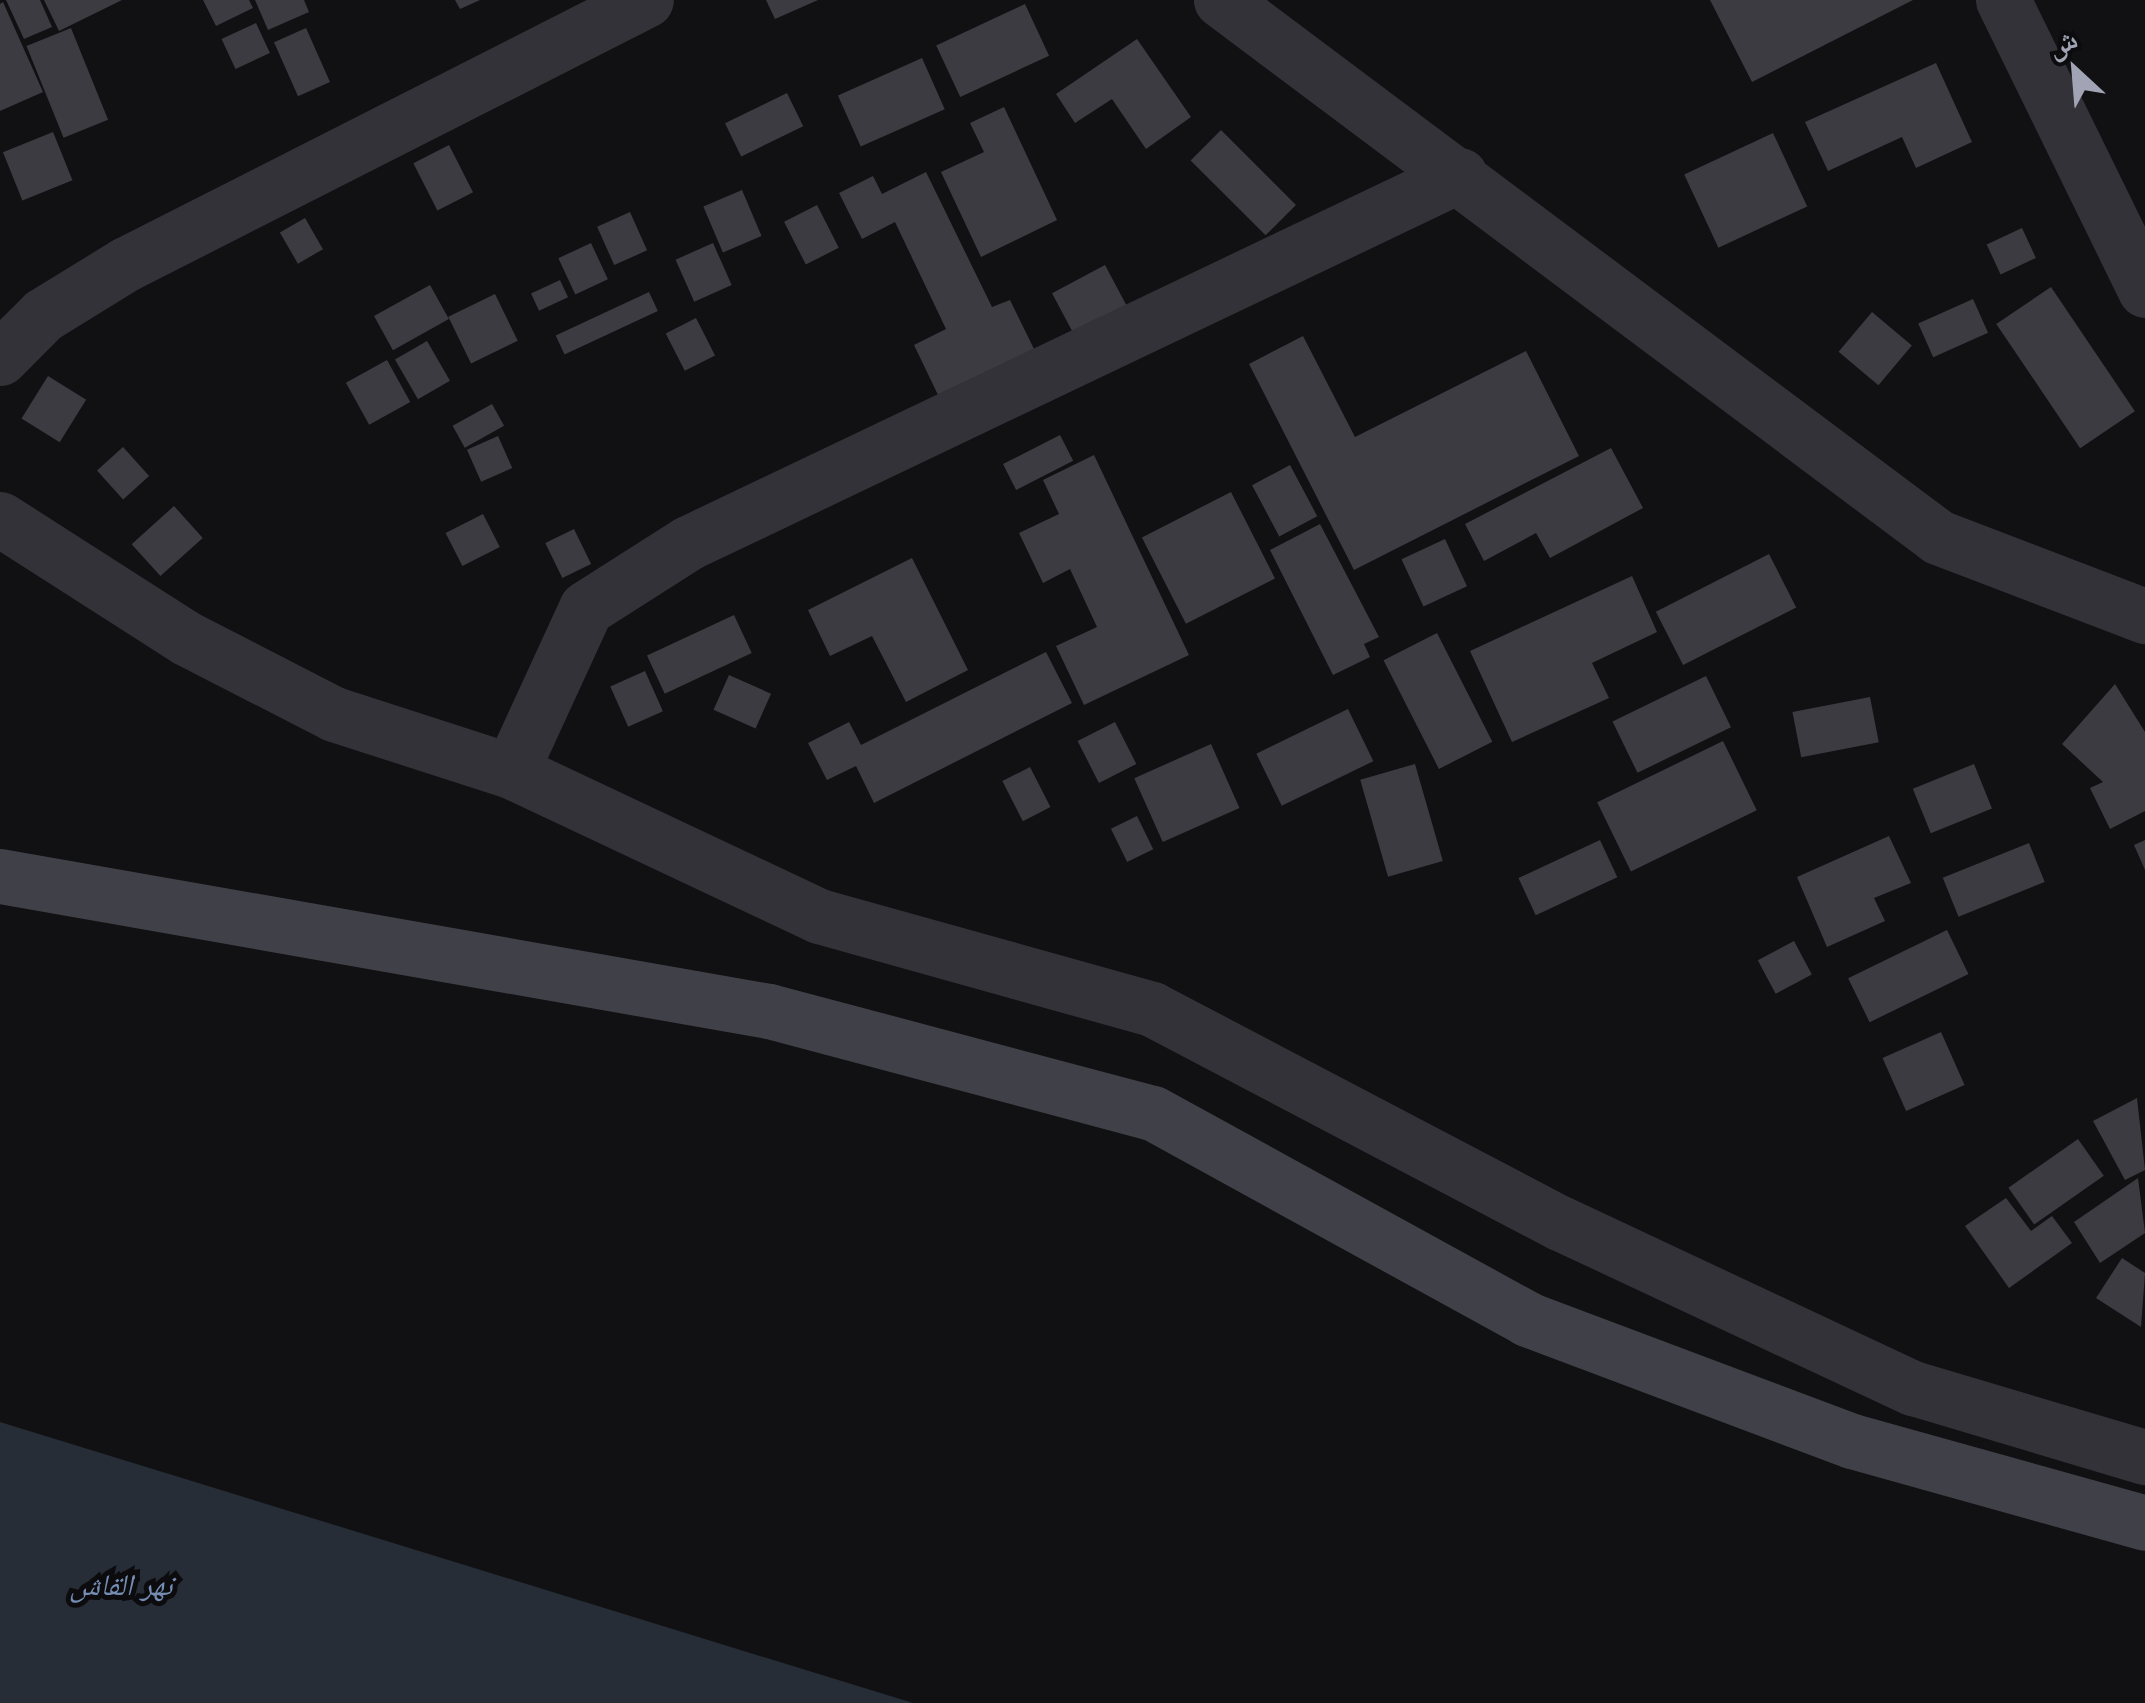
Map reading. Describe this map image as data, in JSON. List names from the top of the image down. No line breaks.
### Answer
{"water":["نهر القاش"],"north":"top left"}
